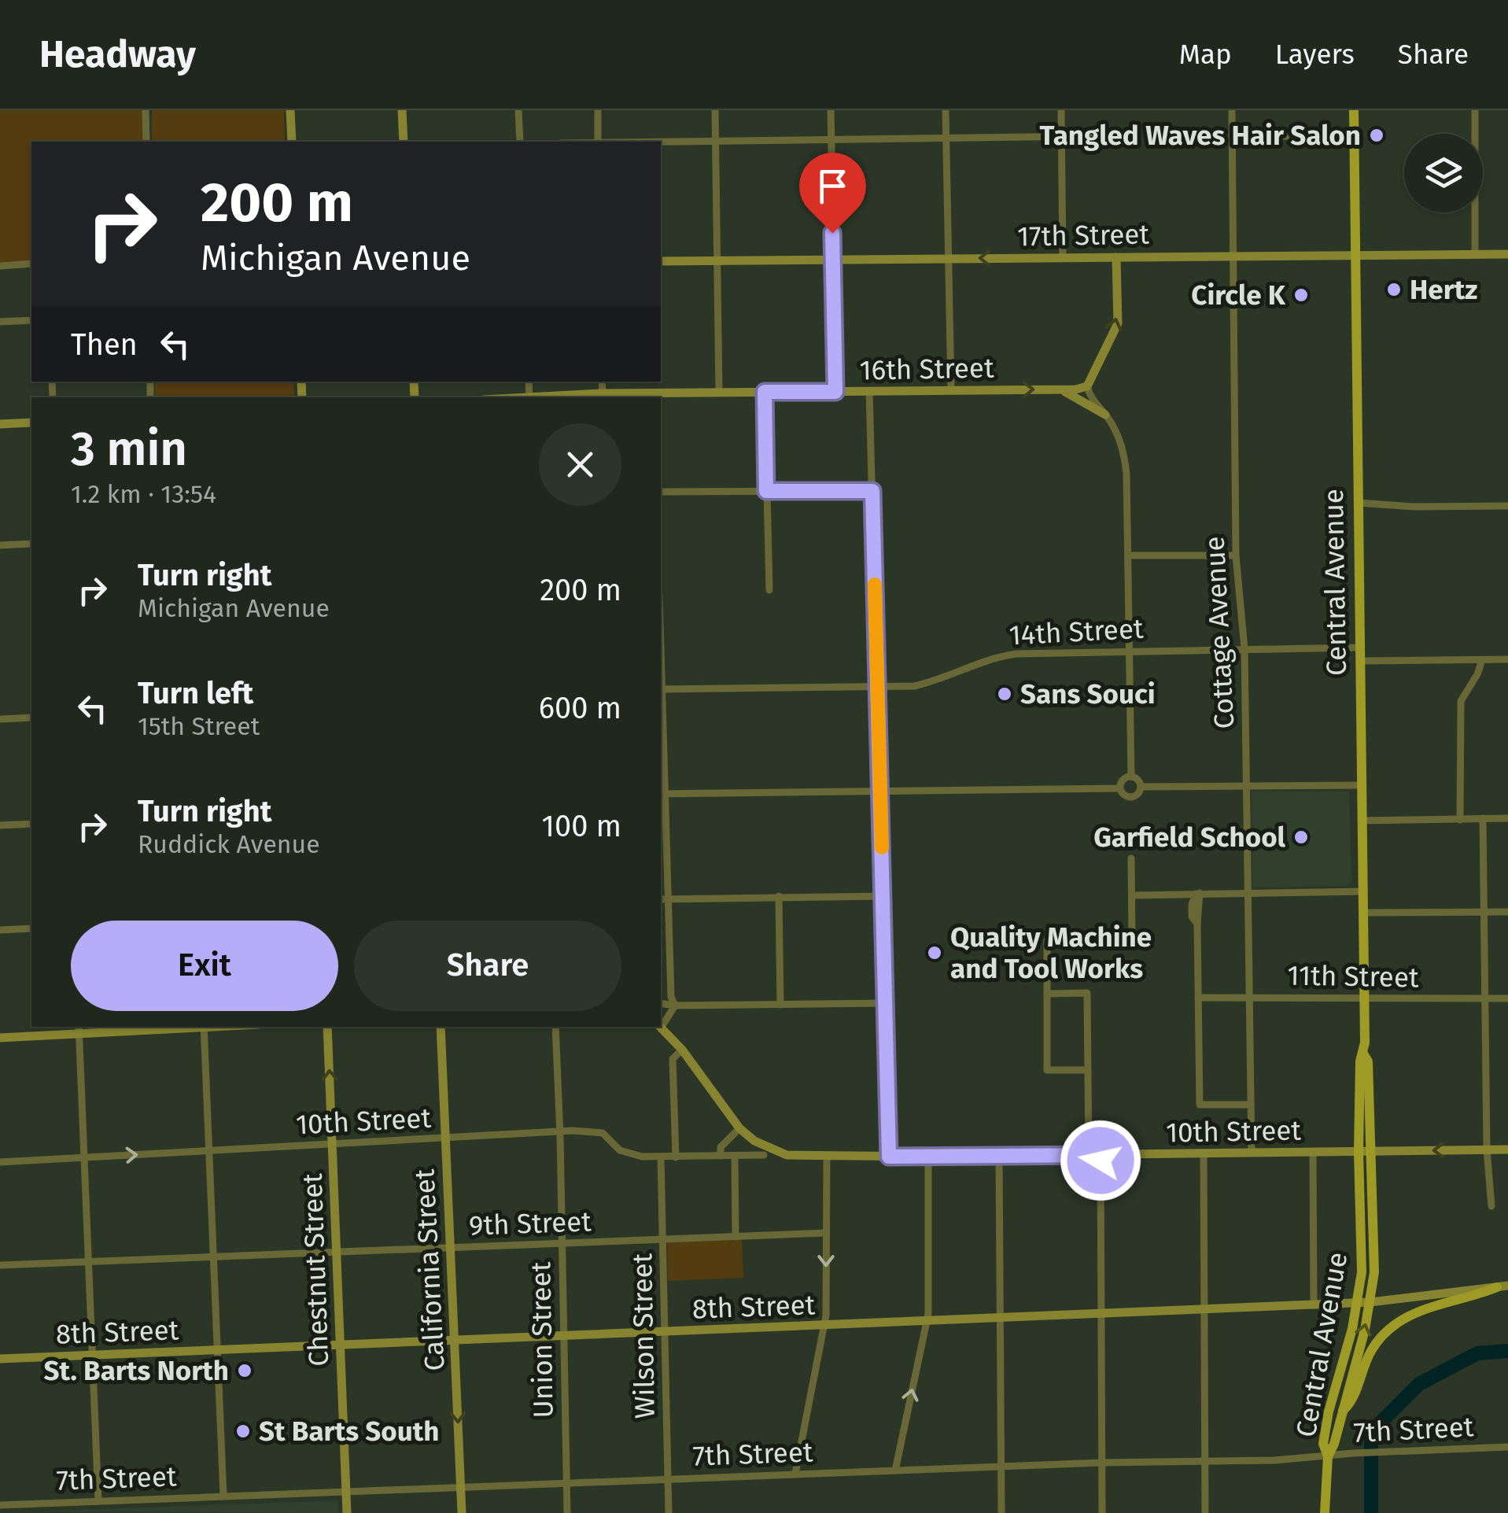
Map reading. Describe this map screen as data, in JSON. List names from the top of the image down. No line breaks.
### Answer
{"streets":{"main road":["Central Avenue"],"street":["17th Street","16th Street","14th Street","Cottage Avenue","11th Street","10th Street","9th Street","Chestnut Street","California Street","8th Street","Wilson Street","Union Street","7th Street"]},"crossings":[["17th Street","Central Avenue"],["17th Street","Cottage Avenue"],["Central Avenue","14th Street"],["Central Avenue","11th Street"],["Central Avenue","10th Street"],["Central Avenue","8th Street"],["Central Avenue","7th Street"],["14th Street","Cottage Avenue"],["Cottage Avenue","11th Street"],["Cottage Avenue","10th Street"],["10th Street","Chestnut Street"],["10th Street","California Street"],["10th Street","Wilson Street"],["10th Street","Union Street"],["9th Street","Chestnut Street"],["9th Street","California Street"],["9th Street","Wilson Street"],["9th Street","Union Street"],["Chestnut Street","8th Street"],["Chestnut Street","7th Street"],["California Street","8th Street"],["California Street","7th Street"],["8th Street","Wilson Street"],["8th Street","Union Street"],["Wilson Street","7th Street"],["Union Street","7th Street"]],"places":["Tangled Waves Hair Salon","Hertz","Circle K","Sans Souci","Garfield School","Quality Machine and Tool Works","St. Barts North","St Barts South"],"page":{"header":"Headway","nav":["Map","Layers","Share"],"turn":["200 m","Michigan Avenue"],"then":"Then","heading":["3 min","1.2 km · 13:54"],"list":[{"name":"Turn right","note":"Michigan Avenue","value":"200 m"},{"name":"Turn left","note":"15th Street","value":"600 m"},{"name":"Turn right","note":"Ruddick Avenue","value":"100 m"}],"buttons":["Exit","Share"]}}
